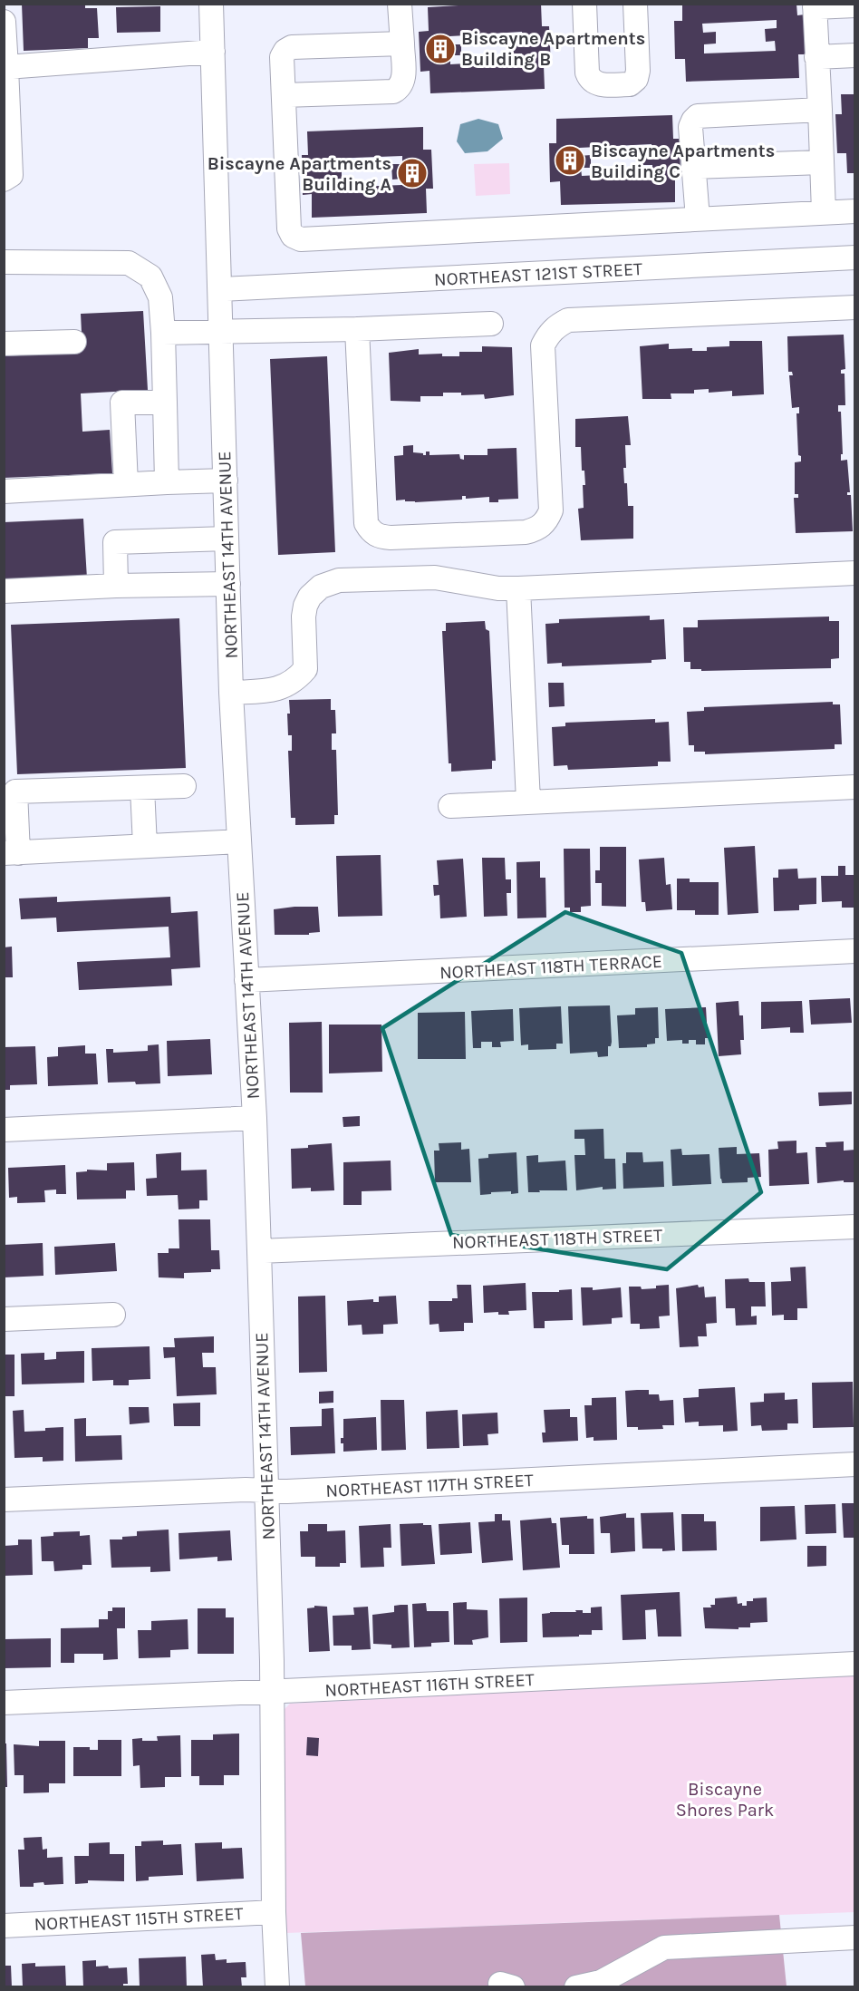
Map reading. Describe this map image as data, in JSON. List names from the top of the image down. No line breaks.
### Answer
{"streets":{"street":["NORTHEAST 121ST STREET","NORTHEAST 14TH AVENUE","NORTHEAST 118TH TERRACE","NORTHEAST 118TH STREET","NORTHEAST 117TH STREET","NORTHEAST 116TH STREET","NORTHEAST 115TH STREET"]},"crossings":[["NORTHEAST 121ST STREET","NORTHEAST 14TH AVENUE"],["NORTHEAST 14TH AVENUE","NORTHEAST 118TH TERRACE"],["NORTHEAST 14TH AVENUE","NORTHEAST 118TH STREET"],["NORTHEAST 14TH AVENUE","NORTHEAST 117TH STREET"],["NORTHEAST 14TH AVENUE","NORTHEAST 116TH STREET"],["NORTHEAST 14TH AVENUE","NORTHEAST 115TH STREET"]],"parks":["Biscayne Shores Park"],"places":{"building":["Biscayne Apartments Building B","Biscayne Apartments Building C","Biscayne Apartments Building A"]}}
